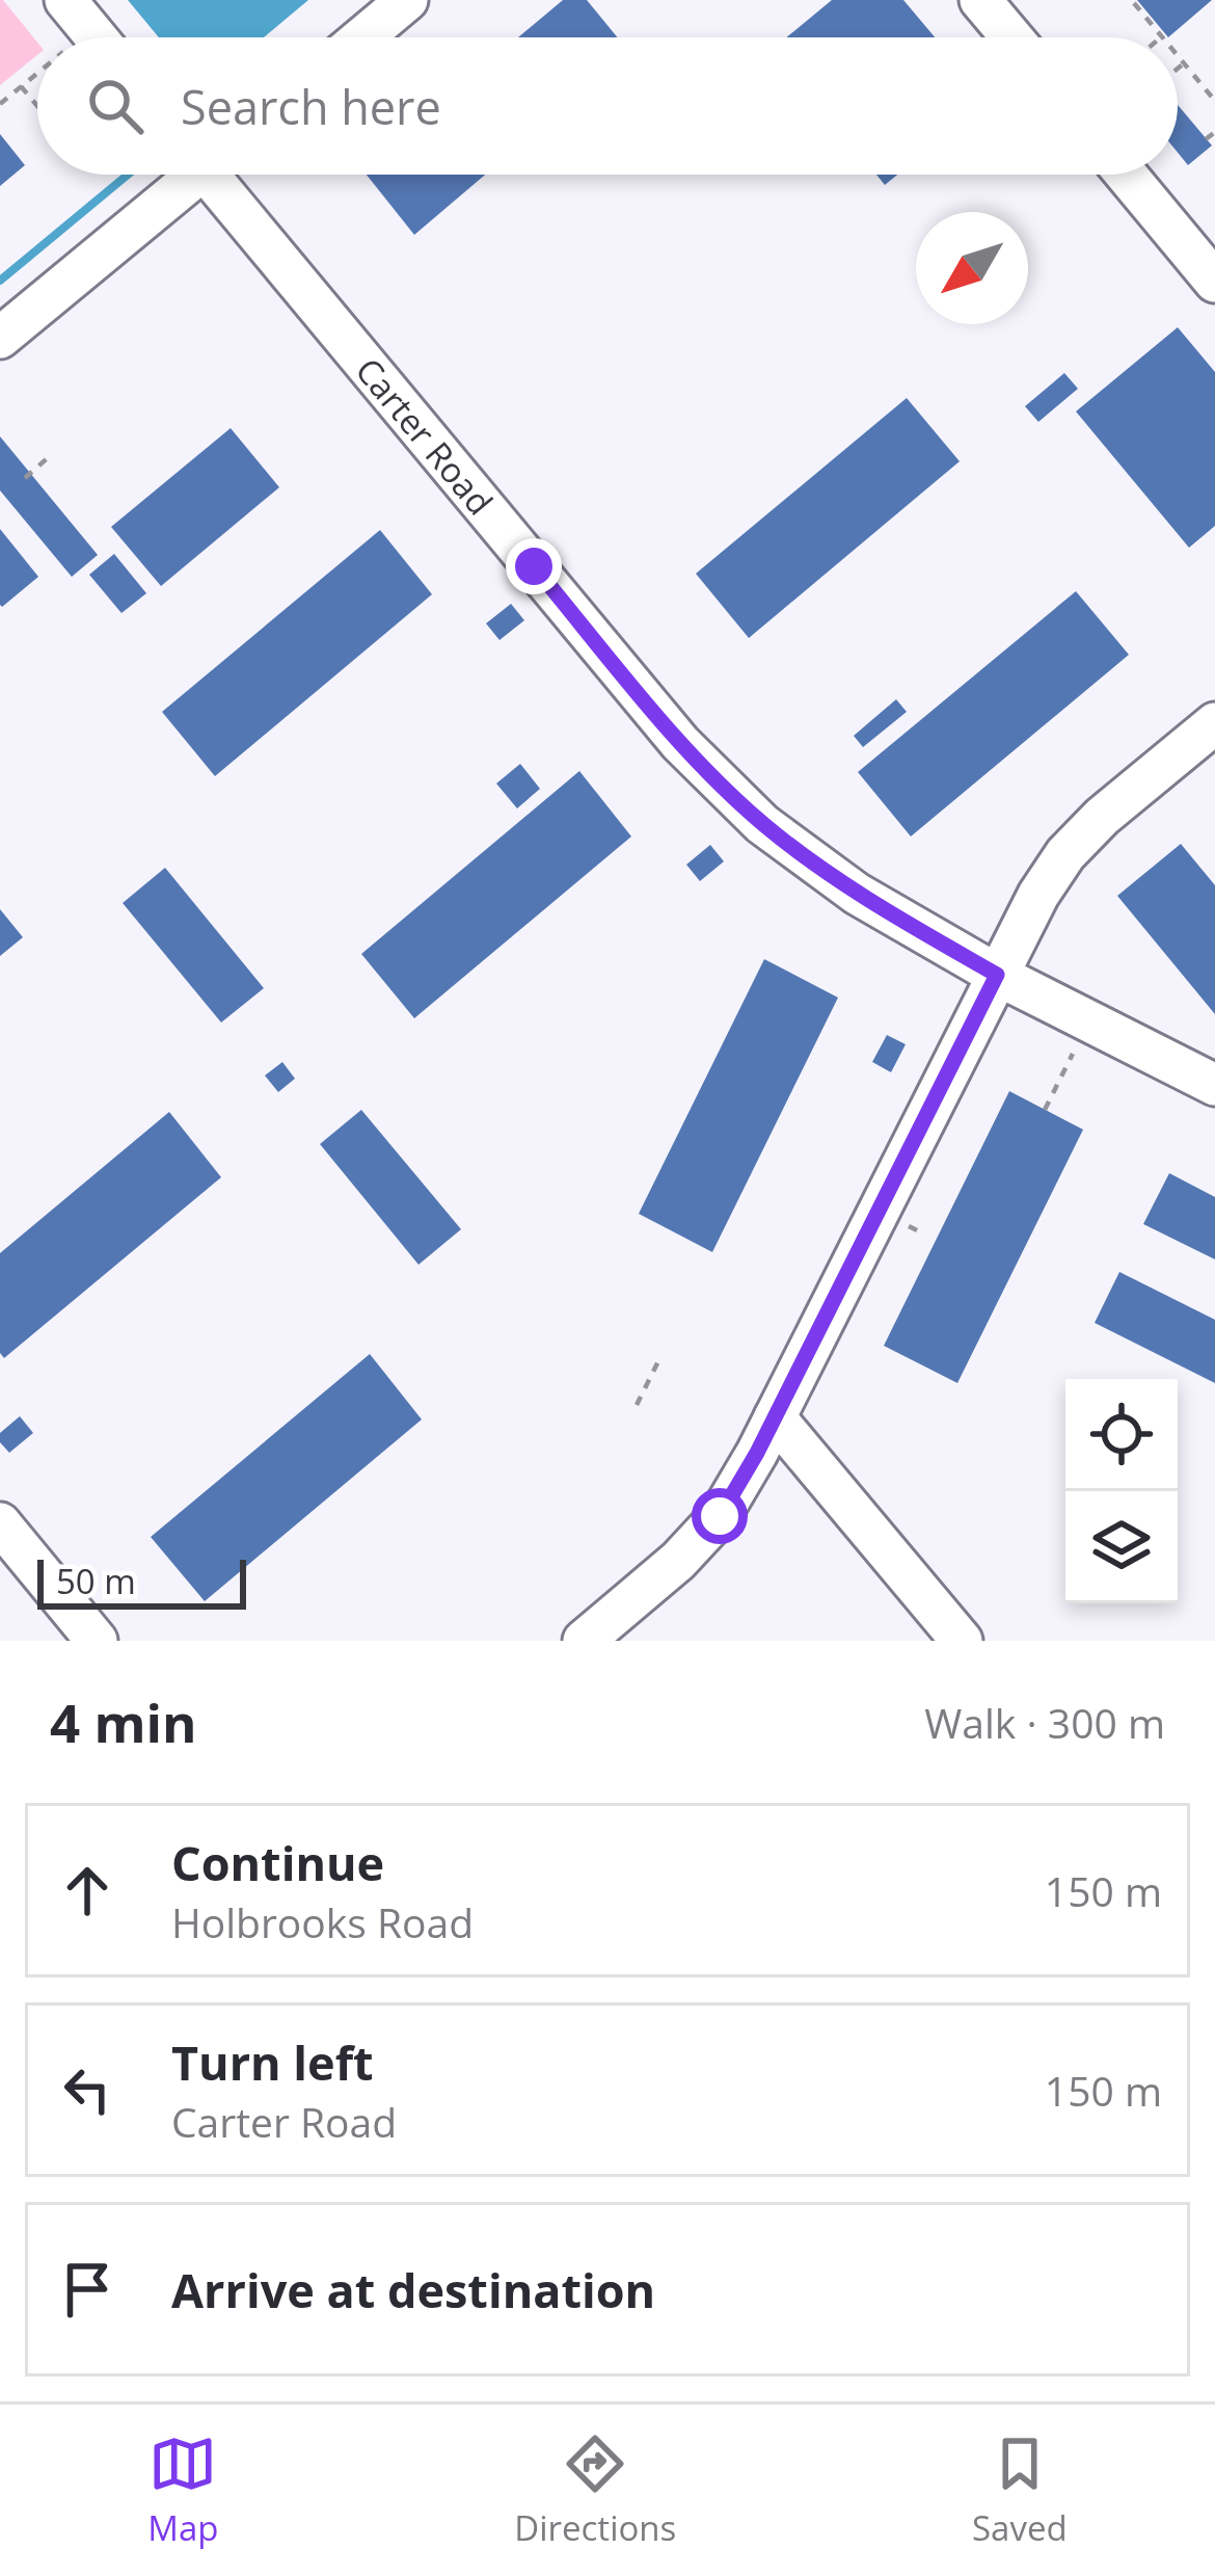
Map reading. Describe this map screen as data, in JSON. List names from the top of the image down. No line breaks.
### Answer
{"streets":{"street":["Carter Road"]},"scale_bar":"50 m","north":"bottom left","page":{"search":"Search here","scale":"50 m","heading":["4 min","Walk · 300 m"],"list":[["Continue","Holbrooks Road","150 m"],["Turn left","Carter Road","150 m"],"Arrive at destination"],"nav":["Map","Directions","Saved"]}}
